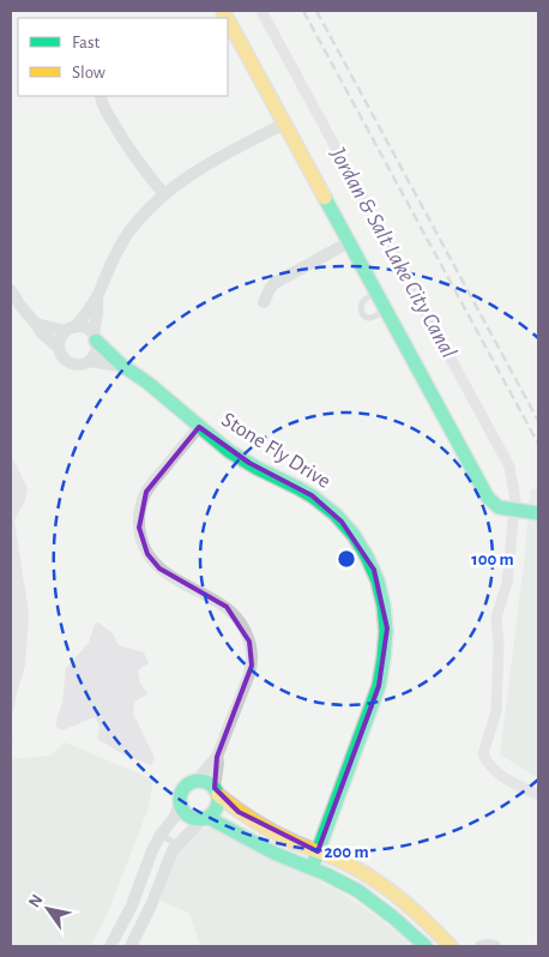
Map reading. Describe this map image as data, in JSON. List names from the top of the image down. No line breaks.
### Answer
{"streets":{"street":["Stone Fly Drive"]},"water":["Jordan & Salt Lake City Canal"],"legend":["Fast","Slow"],"north":"top left","rings":["100 m","200 m"]}
